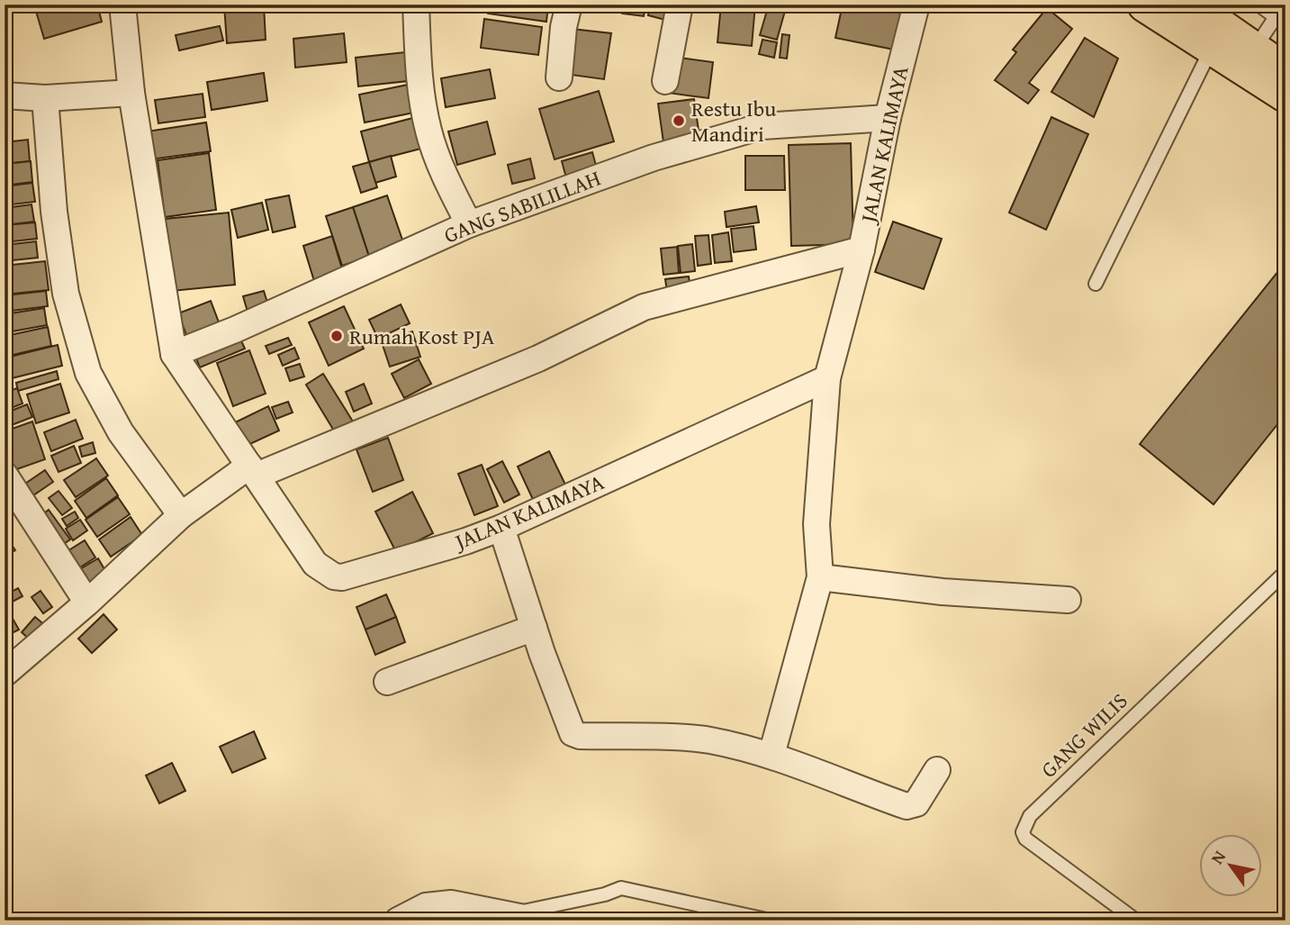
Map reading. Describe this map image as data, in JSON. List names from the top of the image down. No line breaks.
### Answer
{"streets":{"street":["JALAN KALIMAYA","GANG SABILILLAH"],"lane":["GANG WILIS"]},"crossings":[["JALAN KALIMAYA","GANG SABILILLAH"]],"places":["Restu Ibu Mandiri","Rumah Kost PJA"],"north":"top left"}
